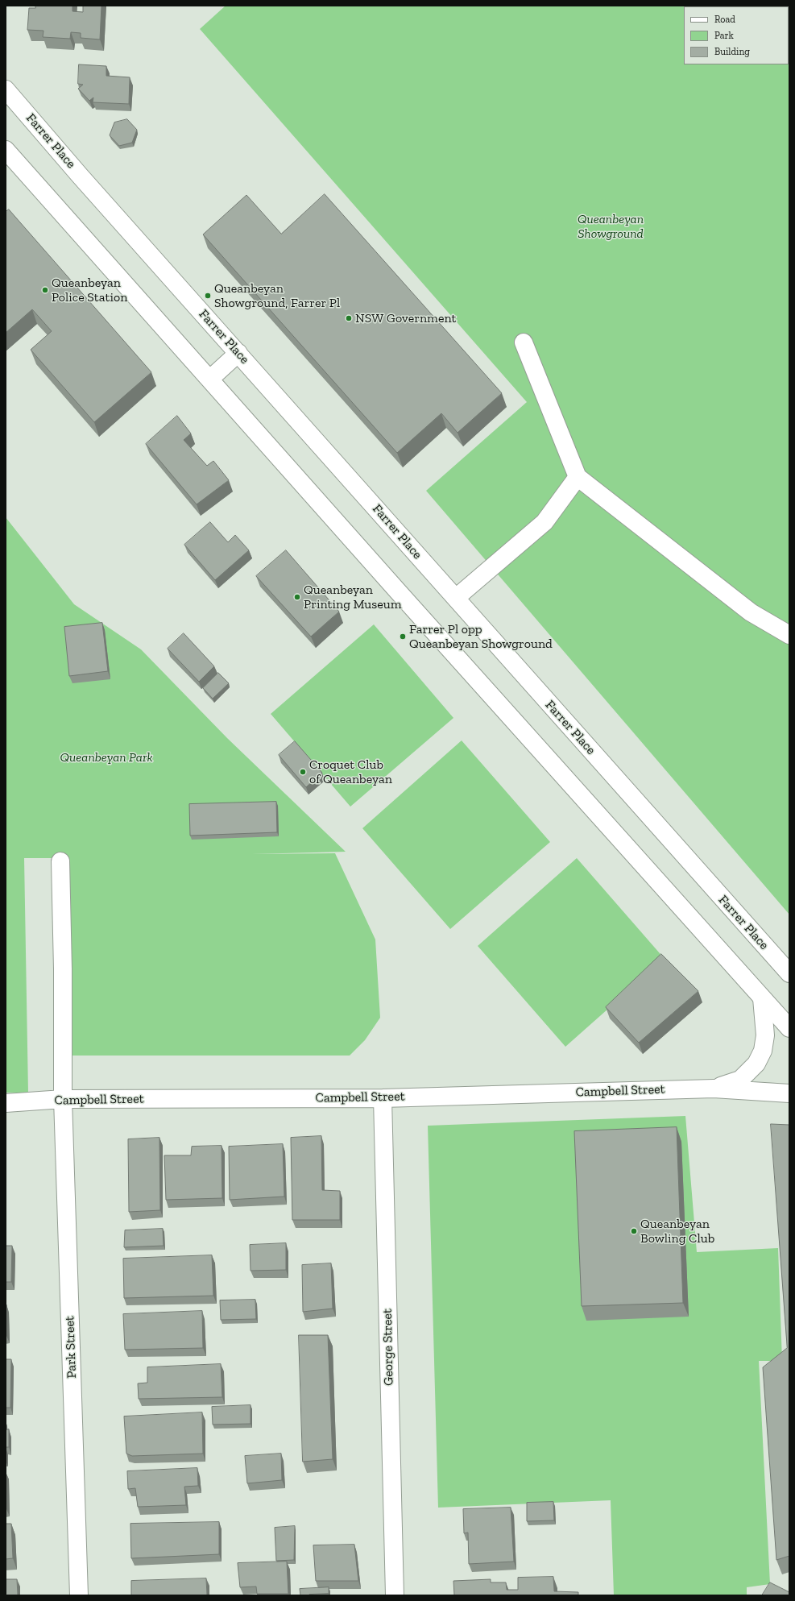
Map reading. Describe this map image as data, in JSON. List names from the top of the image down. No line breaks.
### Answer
{"streets":{"main road":["Farrer Place","Campbell Street","Park Street","George Street"]},"crossings":[["Campbell Street","Park Street"],["Campbell Street","George Street"]],"parks":["Queanbeyan Showground","Queanbeyan Park"],"places":["Queanbeyan Police Station","Queanbeyan Showground, Farrer Pl","NSW Government","Queanbeyan Printing Museum","Farrer Pl opp Queanbeyan Showground","Croquet Club of Queanbeyan","Queanbeyan Bowling Club"],"legend":["Road","Park","Building"]}
